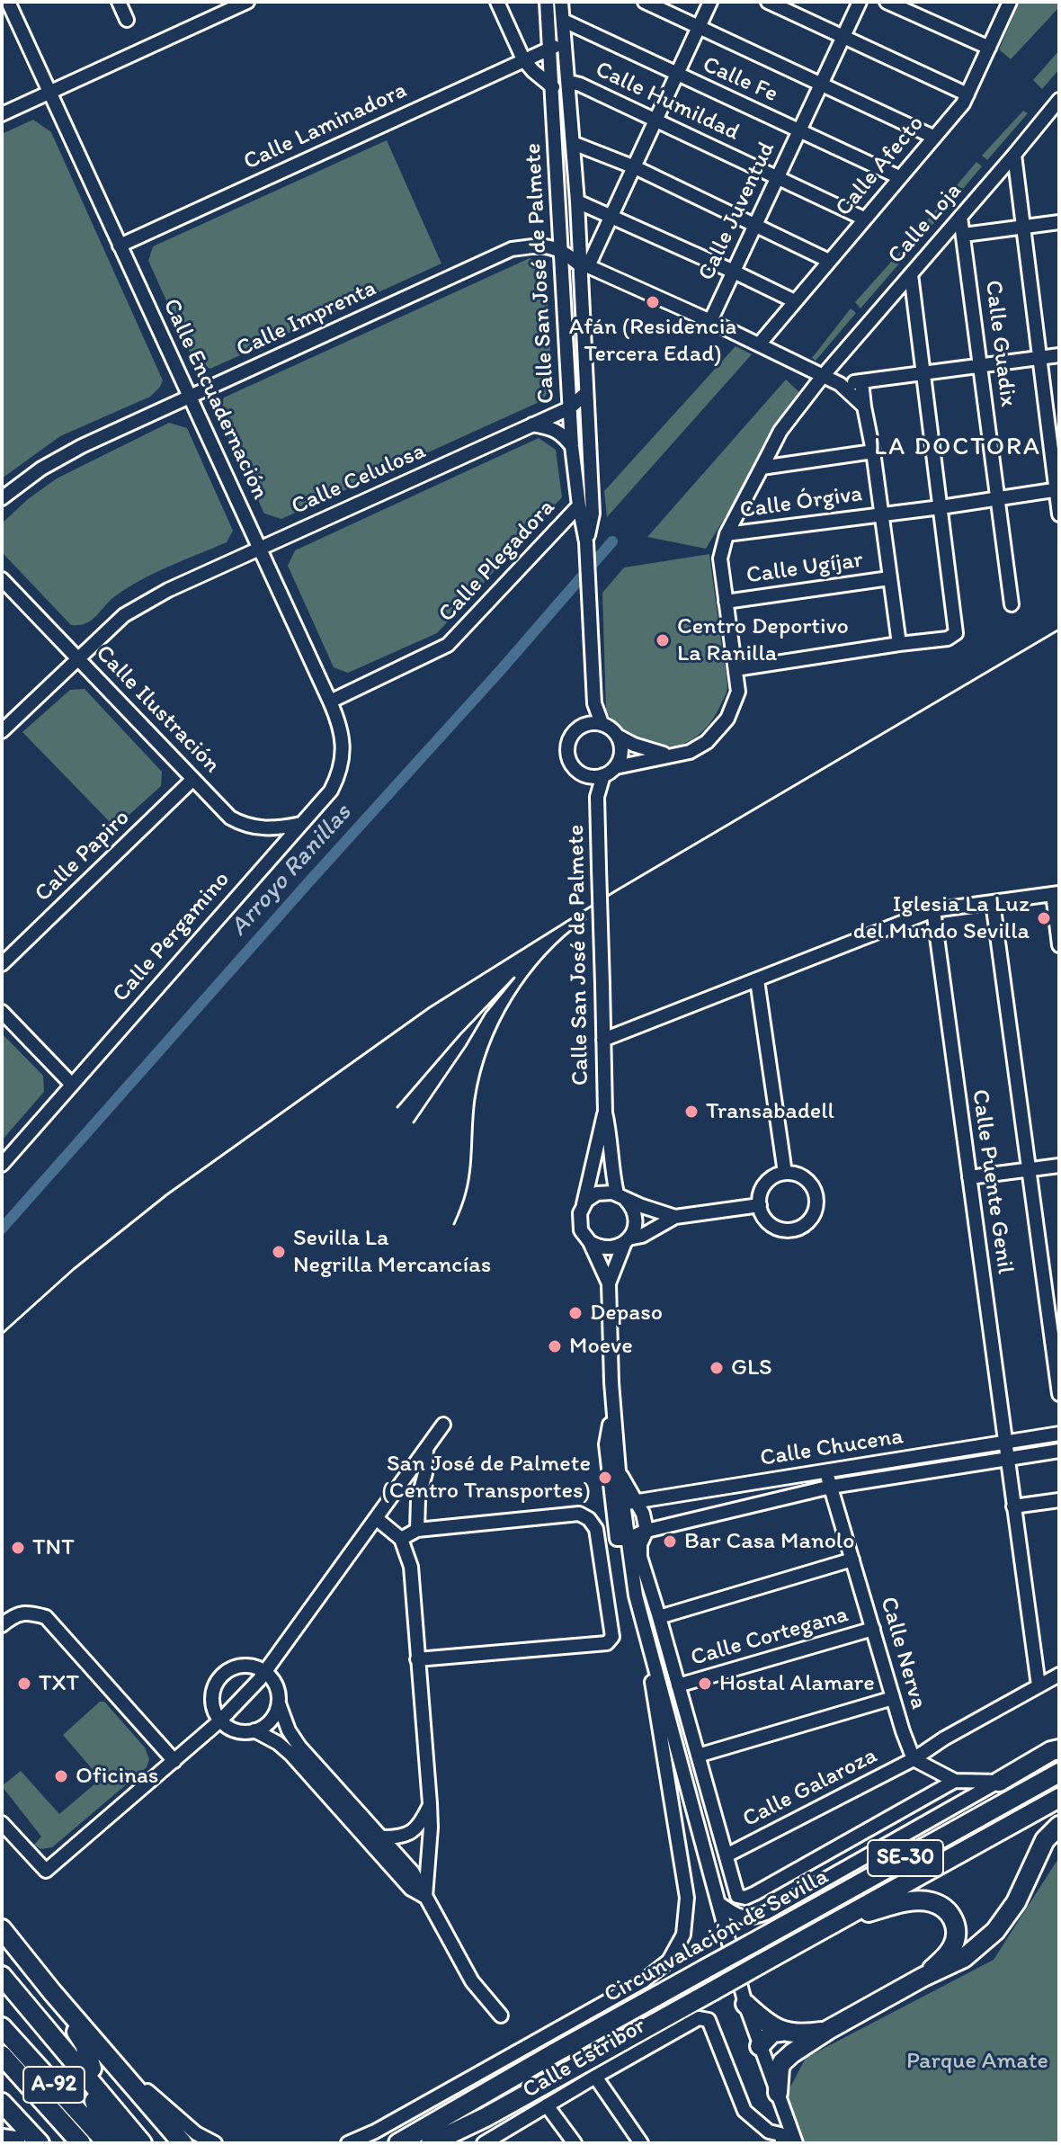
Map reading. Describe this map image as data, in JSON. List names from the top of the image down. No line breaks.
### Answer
{"streets":{"highway":["SE-30","Circunvalación de Sevilla","A-92"],"street":["Calle Fe","Calle Humildad","Calle Laminadora","Calle Afecto","Calle Juventud","Calle Loja","Calle San José de Palmete","Calle Imprenta","Calle Guadix","Calle Encuadernación","Calle Celulosa","Calle Órgiva","Calle Plegadora","Calle Ugíjar","Calle Ilustración","Calle Papiro","Calle Pergamino","Calle Puente Genil","Calle Chucena","Calle Cortegana","Calle Nerva","Calle Galaroza","Calle Estribor"]},"crossings":[["Calle Fe","Calle Afecto"],["Calle Fe","Calle Juventud"],["Calle Fe","Calle San José de Palmete"],["Calle Humildad","Calle Afecto"],["Calle Humildad","Calle Juventud"],["Calle Humildad","Calle San José de Palmete"],["Calle Laminadora","Calle San José de Palmete"],["Calle Laminadora","Calle Encuadernación"],["Calle Loja","Calle San José de Palmete"],["Calle Loja","Calle Guadix"],["Calle Loja","Calle Órgiva"],["Calle Loja","Calle Ugíjar"],["Calle San José de Palmete","Calle Imprenta"],["Calle San José de Palmete","Calle Celulosa"],["Calle San José de Palmete","Calle Plegadora"],["Calle Imprenta","Calle Encuadernación"],["Calle Guadix","Calle Órgiva"],["Calle Encuadernación","Calle Celulosa"],["Calle Encuadernación","Calle Plegadora"],["Calle Encuadernación","Calle Pergamino"],["Calle Celulosa","Calle Ilustración"],["Calle Ilustración","Calle Papiro"],["Calle Ilustración","Calle Pergamino"],["Calle Puente Genil","Calle Chucena"],["Calle Puente Genil","Calle Galaroza"],["Calle Chucena","Calle Nerva"],["Calle Cortegana","Calle Nerva"],["Calle Nerva","Calle Galaroza"]],"districts":["LA DOCTORA"],"water":["Arroyo Ranillas"],"parks":["Parque Amate"],"places":["Afán (Residencia Tercera Edad)","Centro Deportivo La Ranilla","Iglesia La Luz del Mundo Sevilla","Transabadell","Sevilla La Negrilla Mercancías","Depaso","Moeve","GLS","San José de Palmete (Centro Transportes)","Bar Casa Manolo","TNT","TXT","Hostal Alamare","Oficinas"]}
